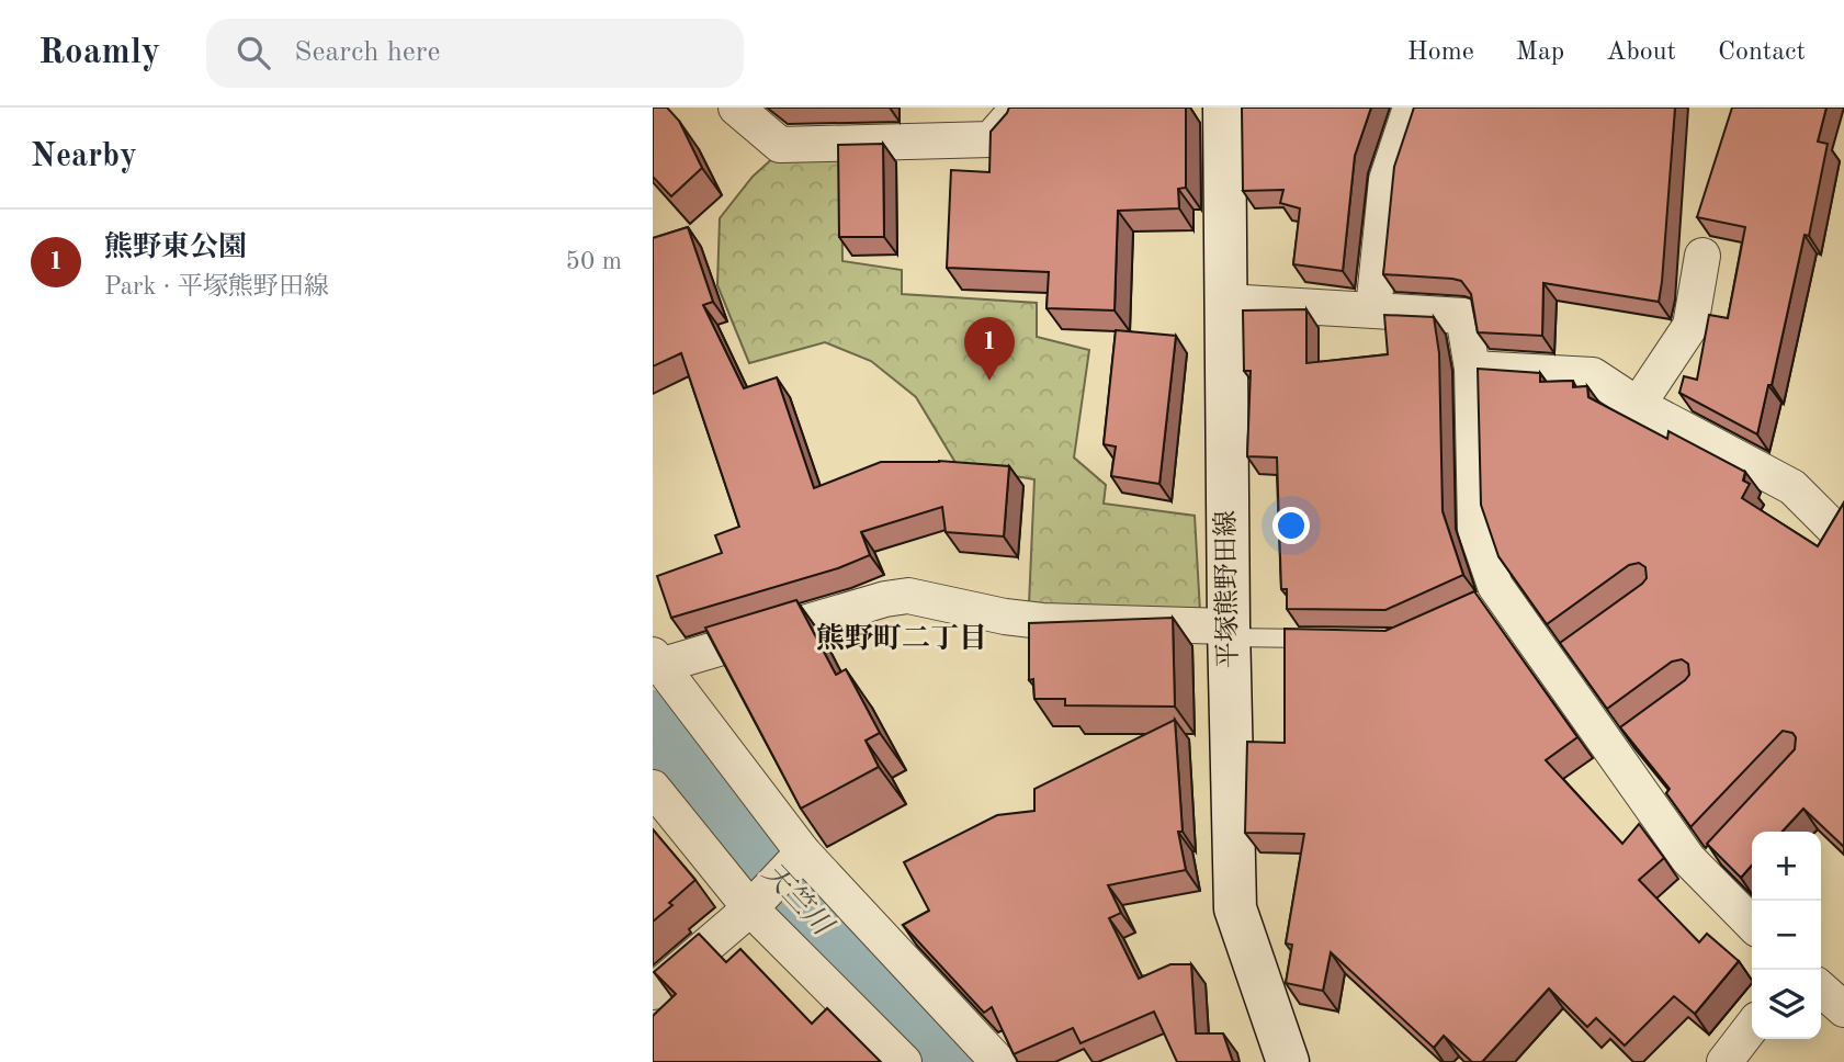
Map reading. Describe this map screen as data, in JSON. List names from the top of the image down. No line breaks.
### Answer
{"streets":{"street":["平塚熊野田線"]},"districts":["熊野町二丁目"],"water":["天竺川"],"page":{"header":"Roamly","search":"Search here","nav":["Home","Map","About","Contact"],"heading":"Nearby","list":[{"mark":"1","name":"熊野東公園","note":"Park · 平塚熊野田線","value":"50 m"}],"pins":"1","map_buttons":["+","−"]}}
